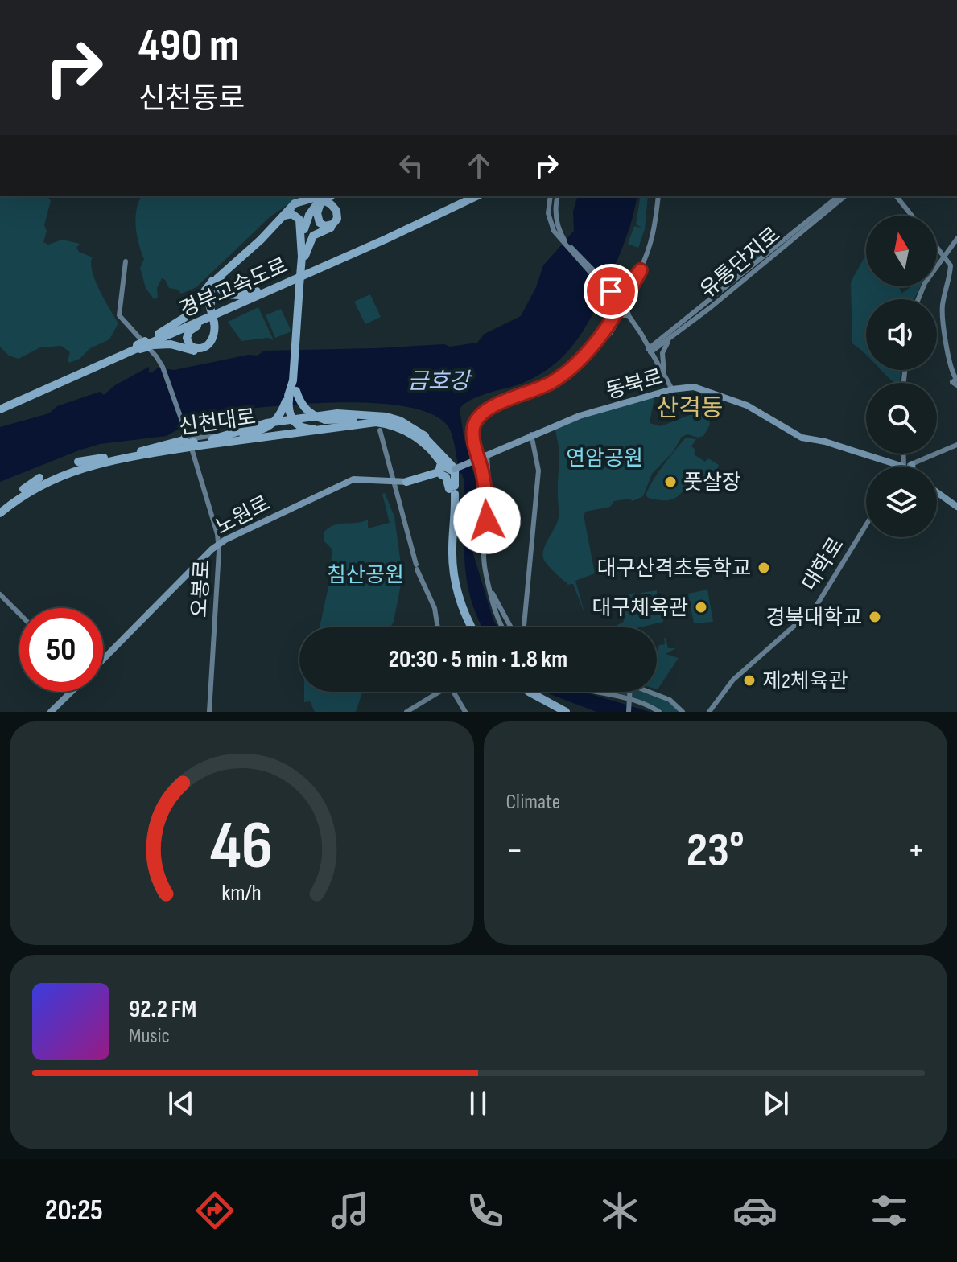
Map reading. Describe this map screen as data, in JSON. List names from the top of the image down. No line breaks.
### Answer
{"streets":{"highway":["경부고속도로","신천대로"],"main road":["유통단지로","동북로","노원로","대학로","오봉로"]},"crossings":[["동북로","노원로"],["신천대로","오봉로"],["노원로","오봉로"]],"districts":["산격동"],"water":["금호강"],"parks":["연암공원","침산공원"],"places":["풋살장","대구산격초등학교","대구체육관","경북대학교","제2체육관"],"north":"top","page":{"turn":["490 m","신천동로"],"limit":"50","trip":"20:30 · 5 min · 1.8 km","tile":"Climate","heat":["−","23°","+"],"song":["92.2 FM","Music"],"tabs":"20:25","gauge":["46","km/h"]}}
